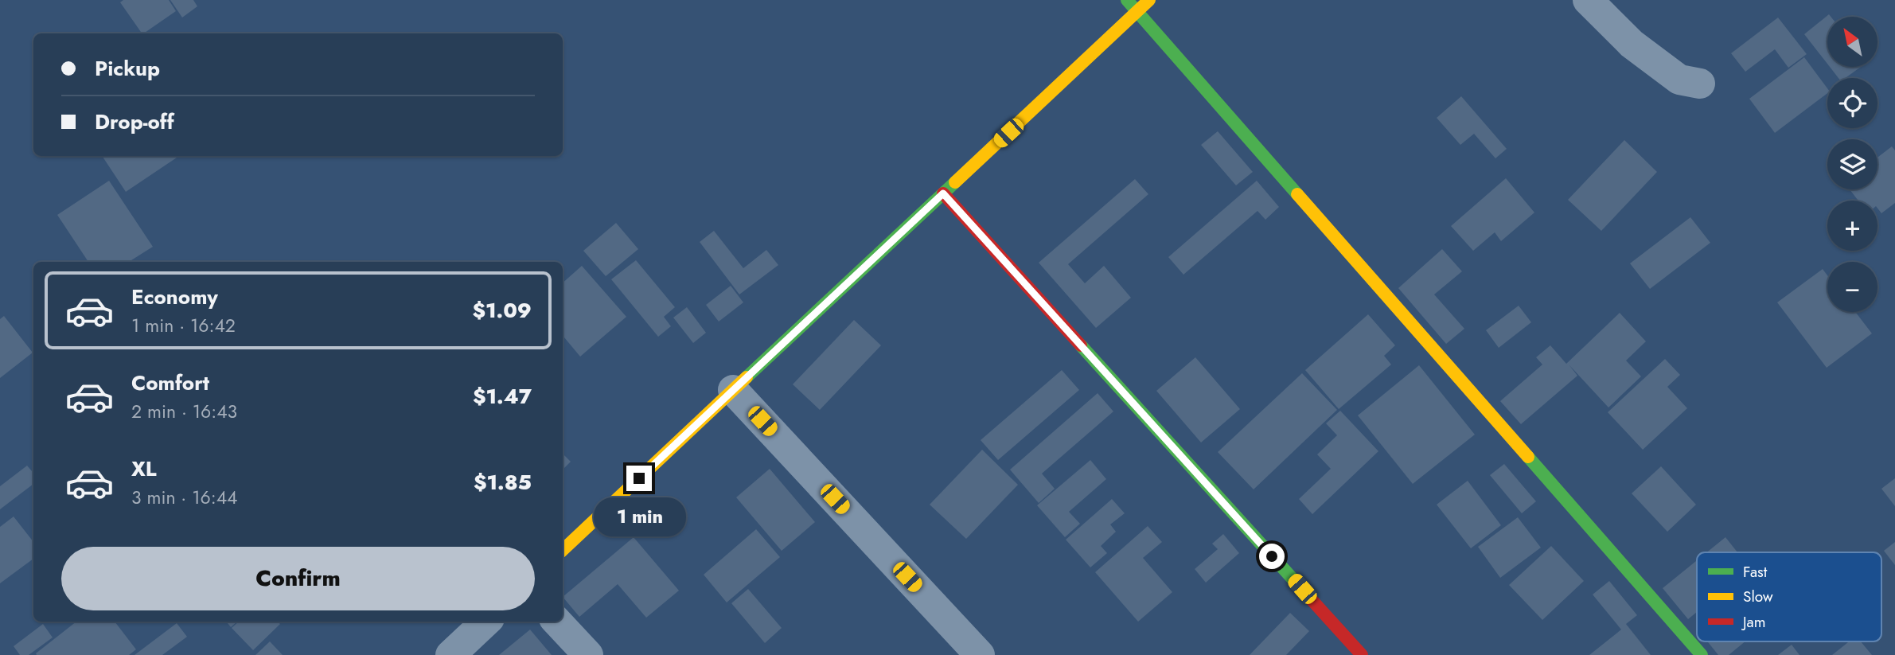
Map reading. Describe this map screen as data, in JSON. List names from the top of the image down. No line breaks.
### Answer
{"legend":["Fast","Slow","Jam"],"north":"top left","page":{"map_buttons":["+","−"],"banner":["Pickup","Drop-off"],"list":[{"name":"Economy","note":"1 min · 16:42","value":"$1.09"},{"name":"Comfort","note":"2 min · 16:43","value":"$1.47"},{"name":"XL","note":"3 min · 16:44","value":"$1.85"}],"bubble":"1 min","buttons":"Confirm"}}
